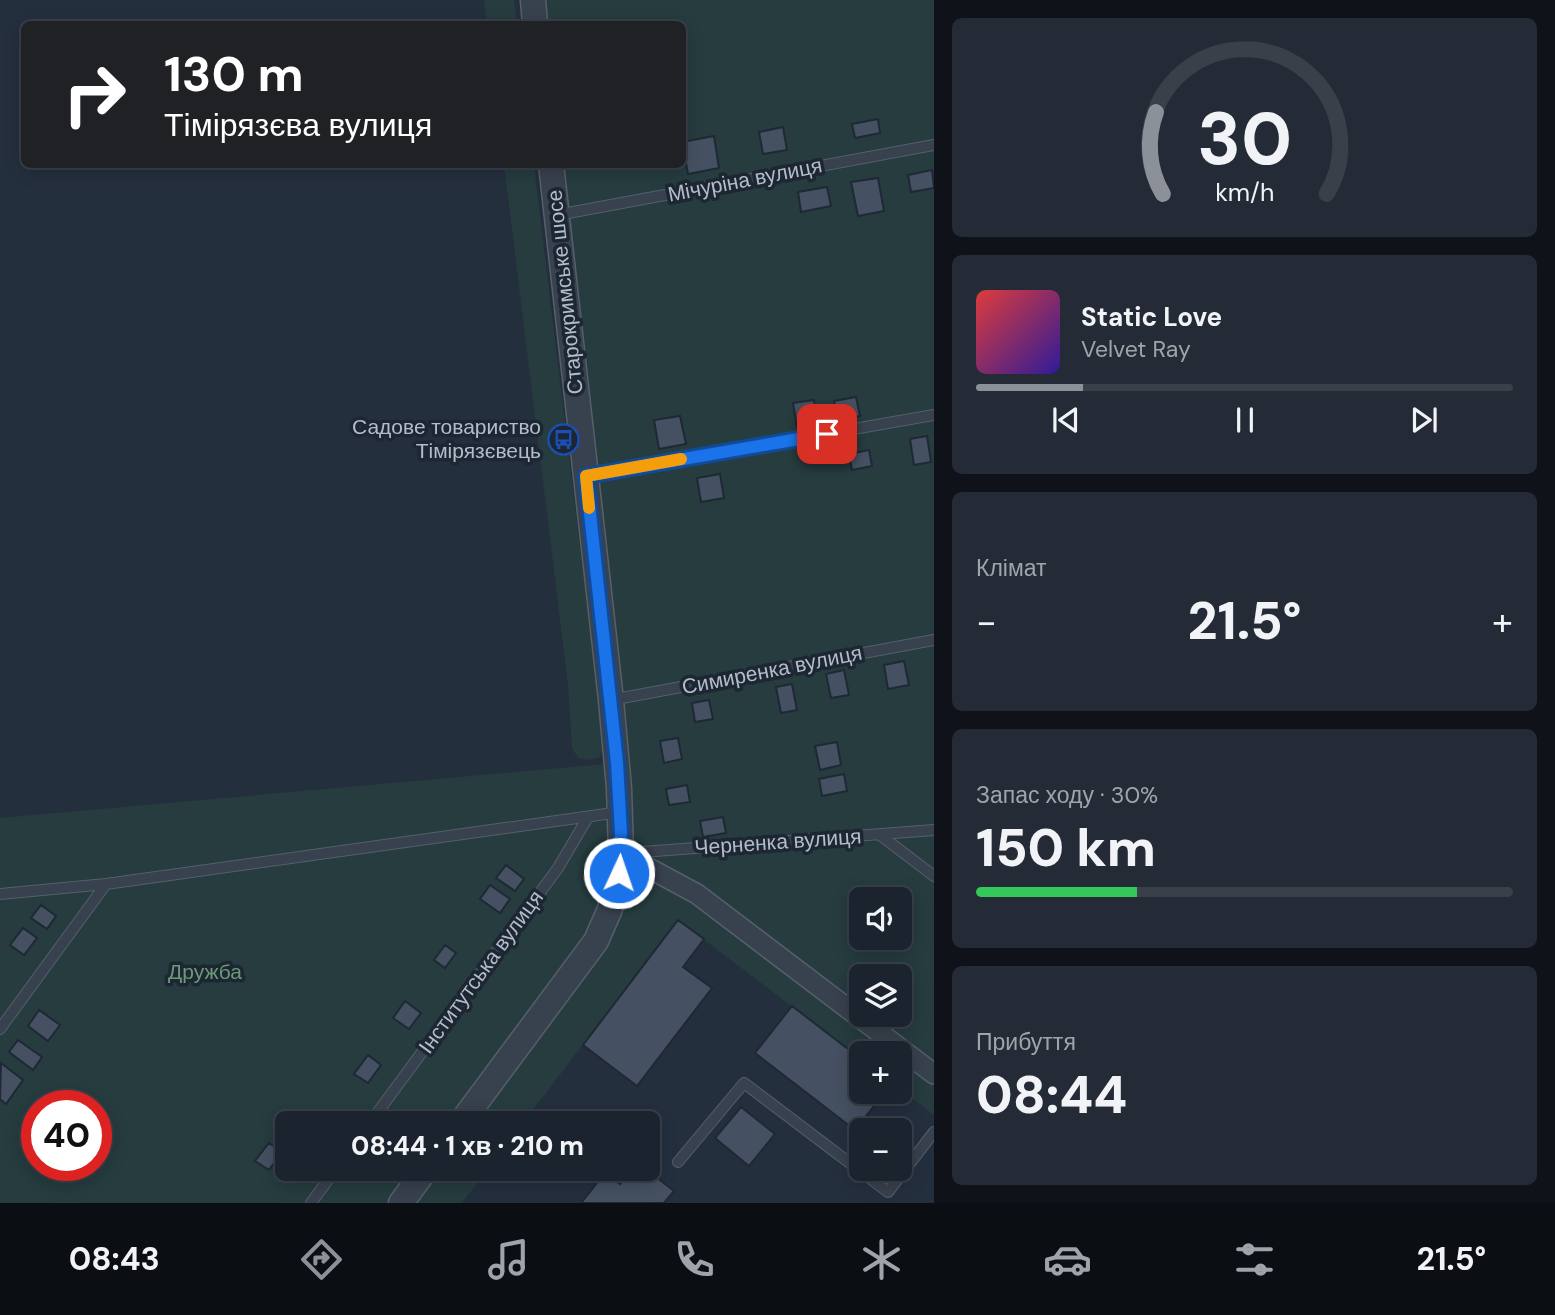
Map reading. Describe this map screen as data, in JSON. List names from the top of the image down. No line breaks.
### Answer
{"streets":{"street":["Старокримське шосе"],"lane":["Мічуріна вулиця","Симиренка вулиця","Черненка вулиця","Інститутська вулиця"]},"crossings":[["Мічуріна вулиця","Старокримське шосе"],["Старокримське шосе","Симиренка вулиця"],["Старокримське шосе","Черненка вулиця"]],"parks":["Дружба"],"places":{"bus stop":["Садове товариство Тімірязєвець"]},"page":{"turn":["130 m","Тімірязєва вулиця"],"song":["Static Love","Velvet Ray"],"tile":["Клімат",["Запас ходу · 30%","150 km"],["Прибуття","08:44"]],"heat":["−","21.5°","+"],"map_buttons":["+","−"],"limit":"40","trip":"08:44 · 1 хв · 210 m","tabs":["08:43","21.5°"],"gauge":["30","km/h"]}}
